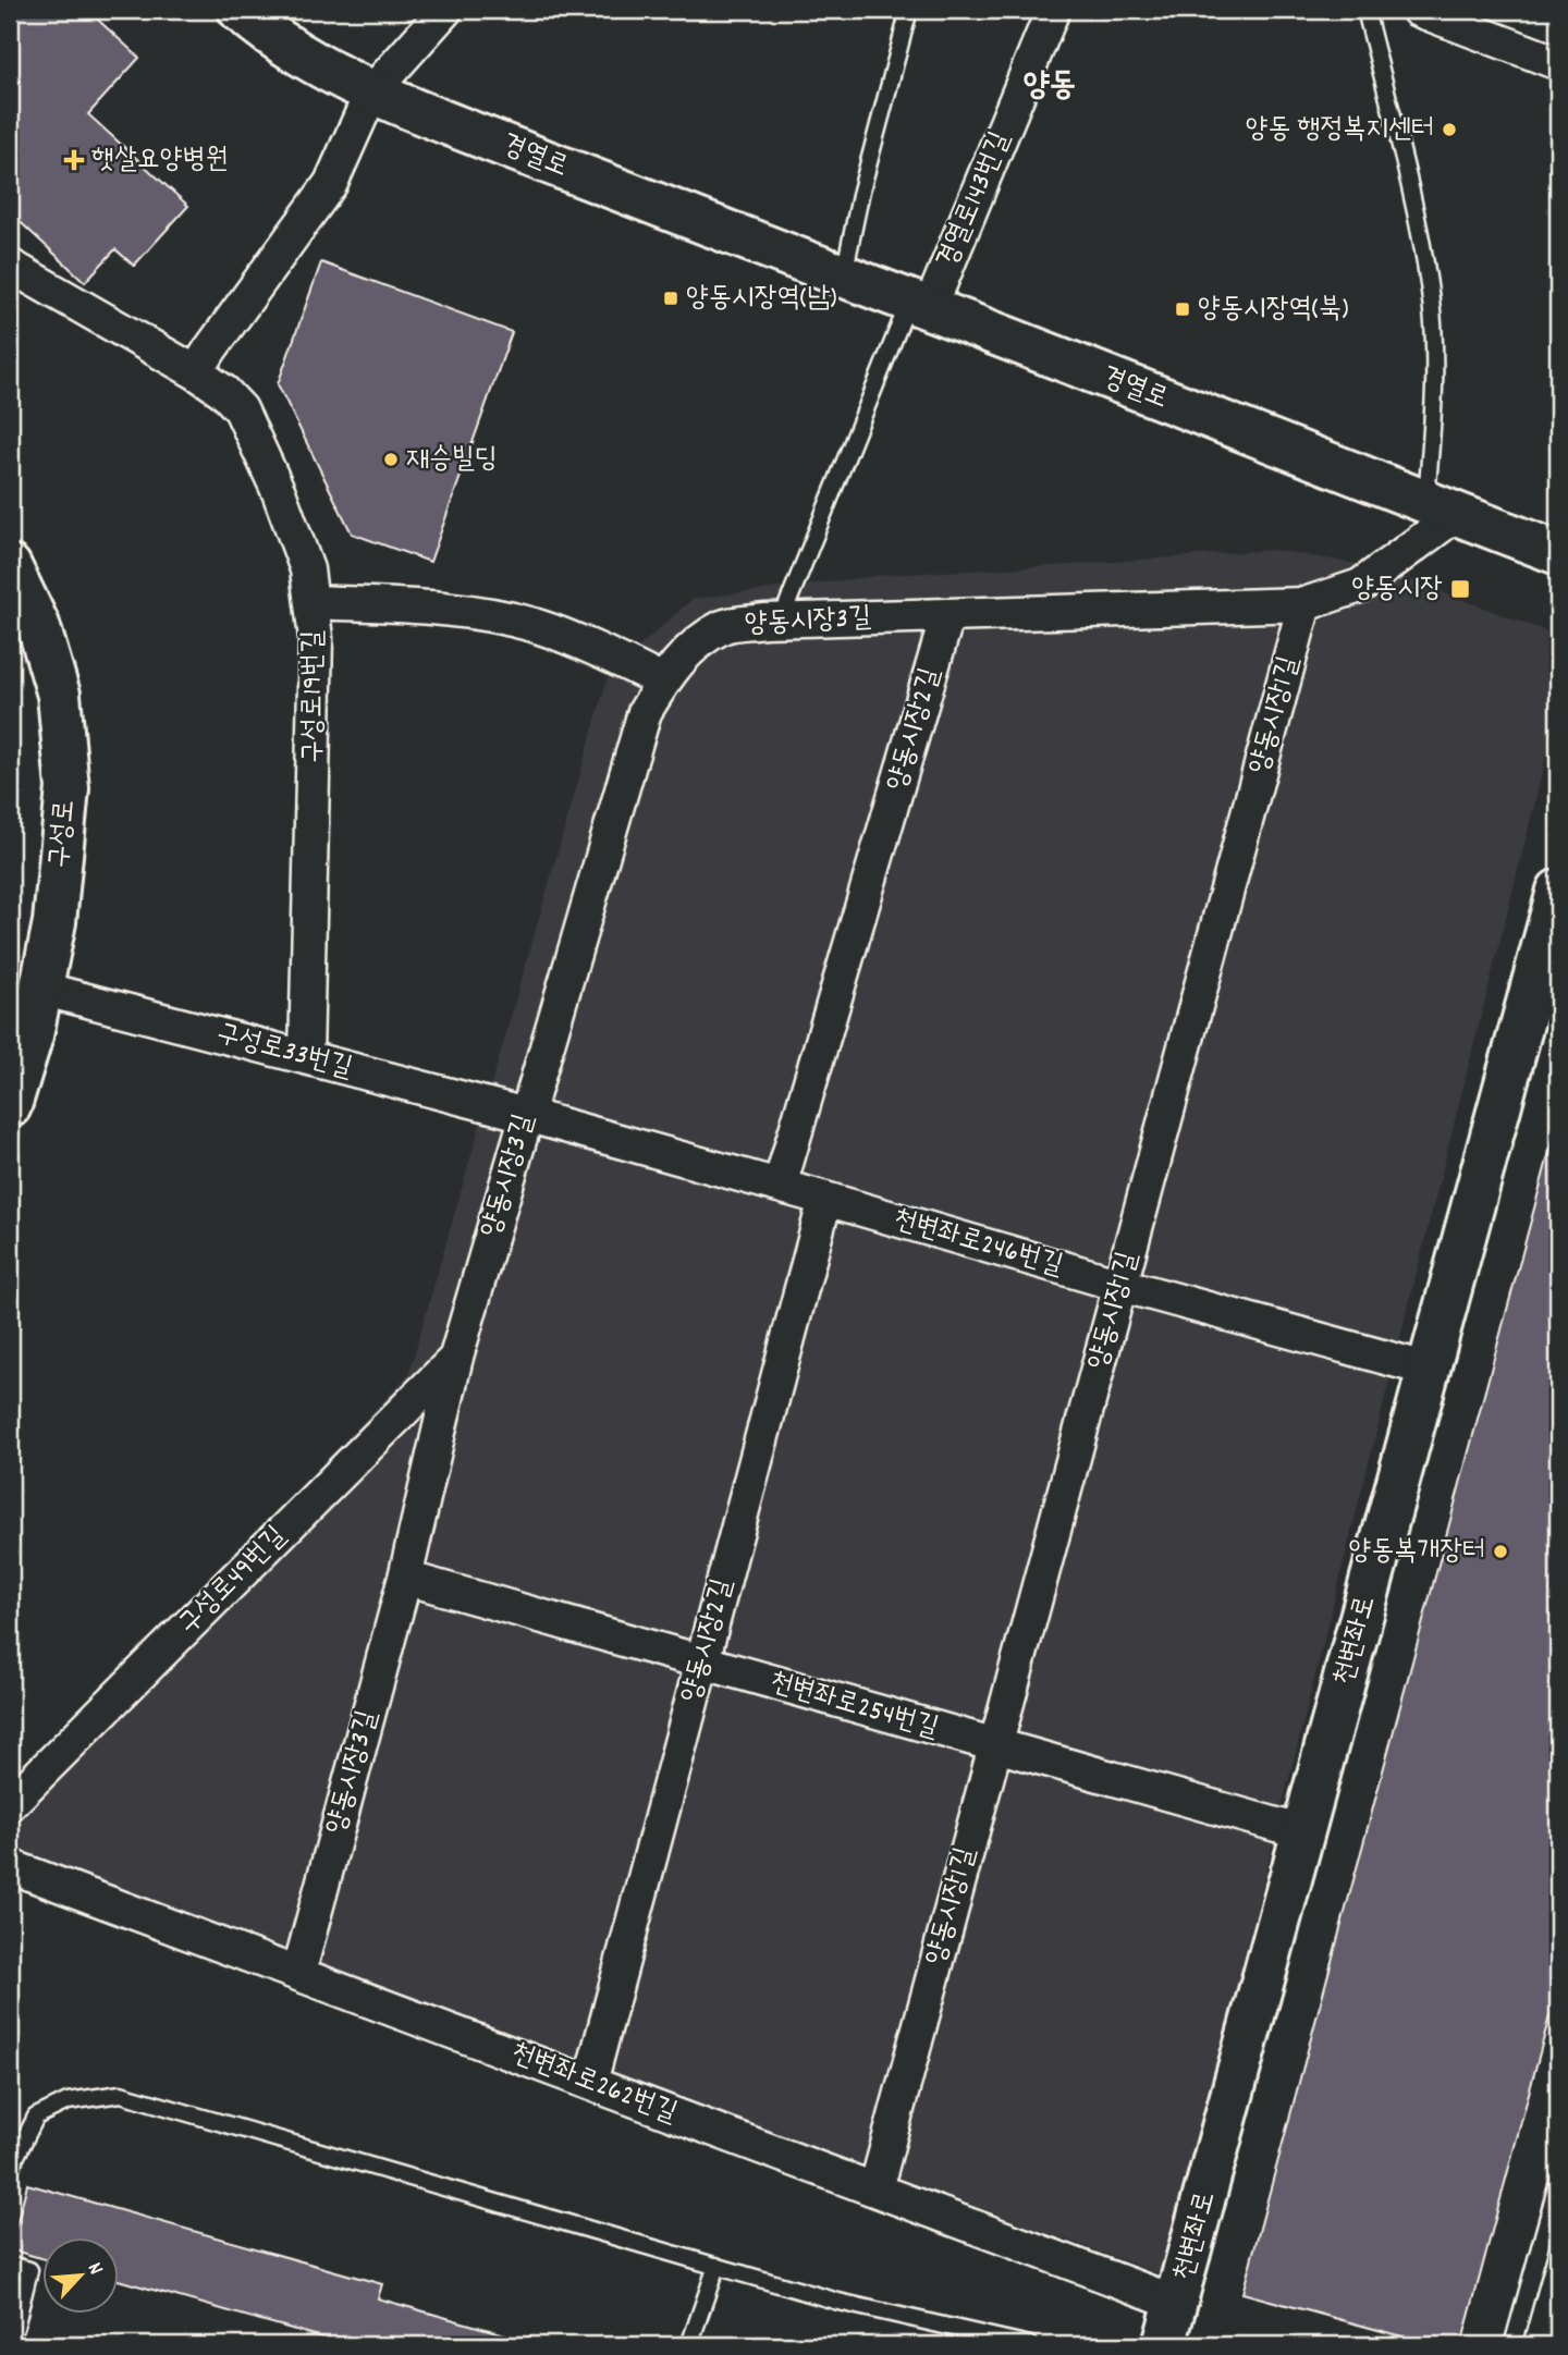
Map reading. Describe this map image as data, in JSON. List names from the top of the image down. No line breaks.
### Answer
{"streets":{"street":["경열로","경열로143번길","양동시장3길","구성로19번길","양동시장1길","양동시장2길","구성로","구성로33번길","천변좌로246번길","구성로49번길","천변좌로","천변좌로254번길","천변좌로262번길"]},"crossings":[["경열로","경열로143번길"],["양동시장3길","양동시장2길"],["양동시장3길","구성로33번길"],["양동시장3길","천변좌로246번길"],["양동시장3길","구성로49번길"],["양동시장3길","천변좌로254번길"],["양동시장3길","천변좌로262번길"],["구성로19번길","구성로33번길"],["양동시장1길","천변좌로246번길"],["양동시장1길","천변좌로254번길"],["양동시장1길","천변좌로262번길"],["양동시장2길","천변좌로246번길"],["양동시장2길","천변좌로254번길"],["양동시장2길","천변좌로262번길"],["구성로","구성로33번길"],["구성로33번길","천변좌로246번길"],["천변좌로246번길","천변좌로"],["천변좌로","천변좌로254번길"],["천변좌로","천변좌로262번길"]],"districts":["양동"],"places":{"other":["양동 행정복지센터","재승빌딩","양동복개장터"],"health":["햇살요양병원"],"transit":["양동시장역(남)","양동시장역(북)","양동시장"]},"north":"top right"}
